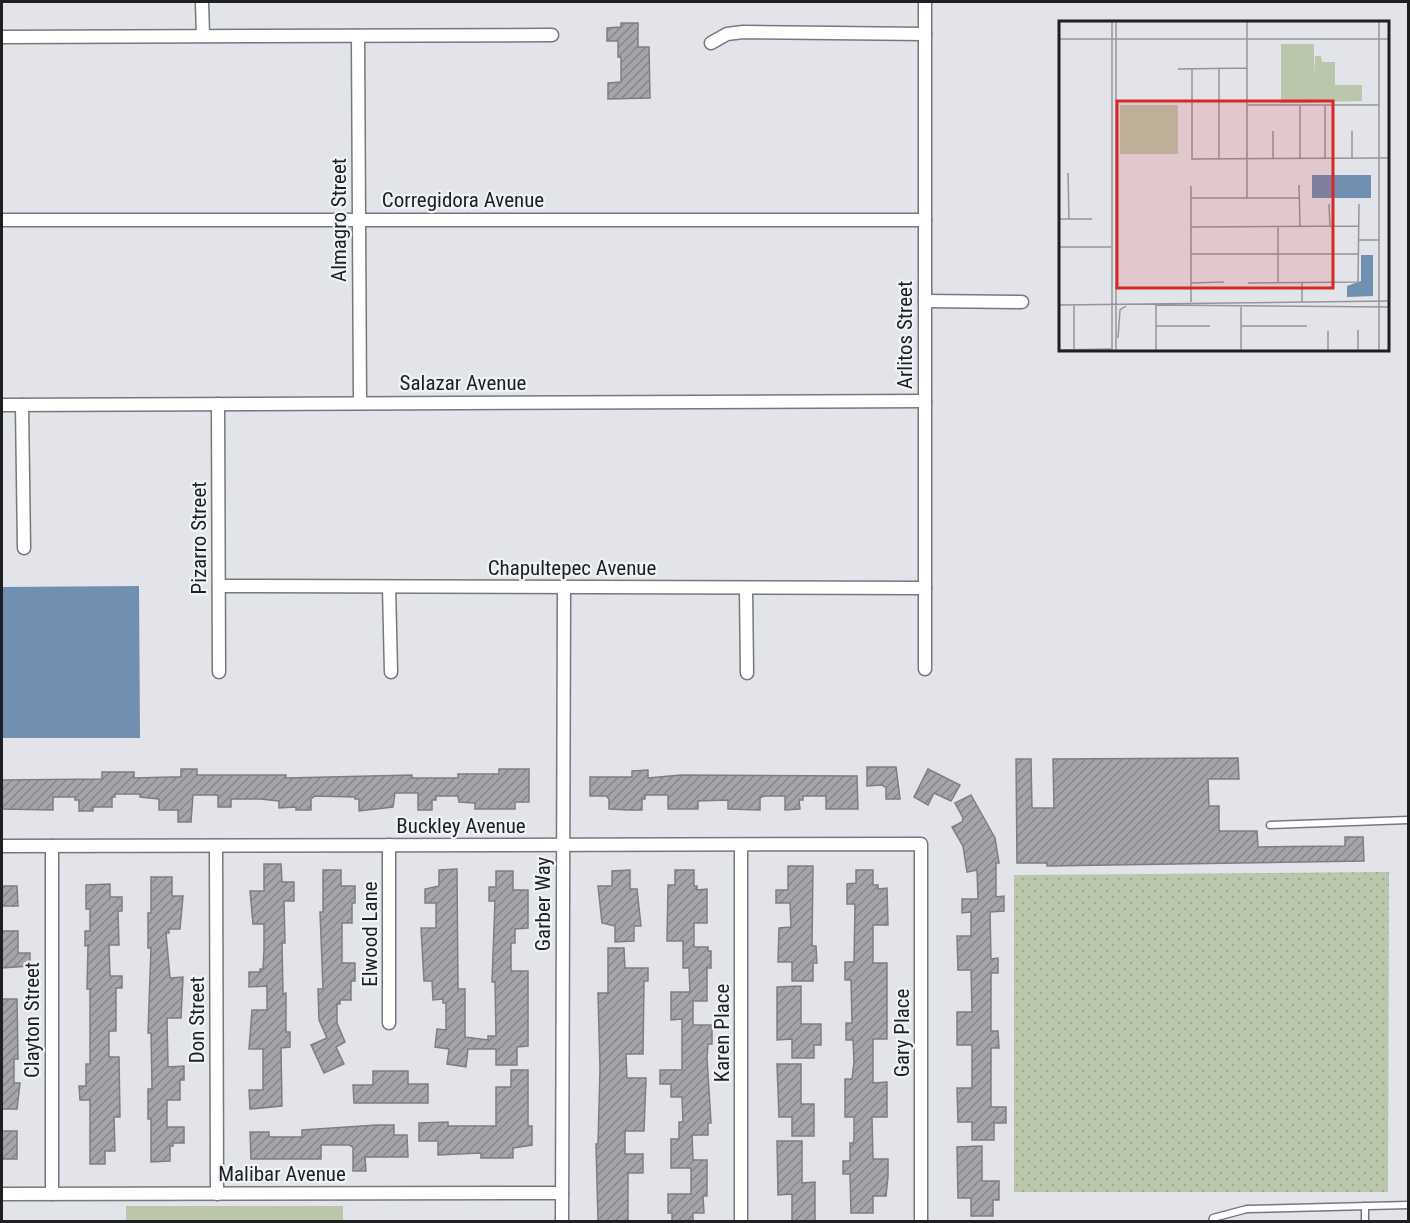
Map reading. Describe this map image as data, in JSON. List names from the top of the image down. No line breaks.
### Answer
{"streets":{"street":["Corregidora Avenue","Almagro Street","Arlitos Street","Salazar Avenue","Pizarro Street","Chapultepec Avenue","Buckley Avenue","Garber Way","Elwood Lane","Clayton Street","Don Street","Karen Place","Gary Place","Malibar Avenue"]},"crossings":[["Corregidora Avenue","Almagro Street"],["Corregidora Avenue","Arlitos Street"],["Almagro Street","Salazar Avenue"],["Arlitos Street","Salazar Avenue"],["Arlitos Street","Chapultepec Avenue"],["Salazar Avenue","Pizarro Street"],["Pizarro Street","Chapultepec Avenue"],["Chapultepec Avenue","Garber Way"],["Buckley Avenue","Garber Way"],["Buckley Avenue","Elwood Lane"],["Buckley Avenue","Clayton Street"],["Buckley Avenue","Don Street"],["Buckley Avenue","Karen Place"],["Buckley Avenue","Gary Place"],["Garber Way","Malibar Avenue"],["Clayton Street","Malibar Avenue"],["Don Street","Malibar Avenue"]]}
